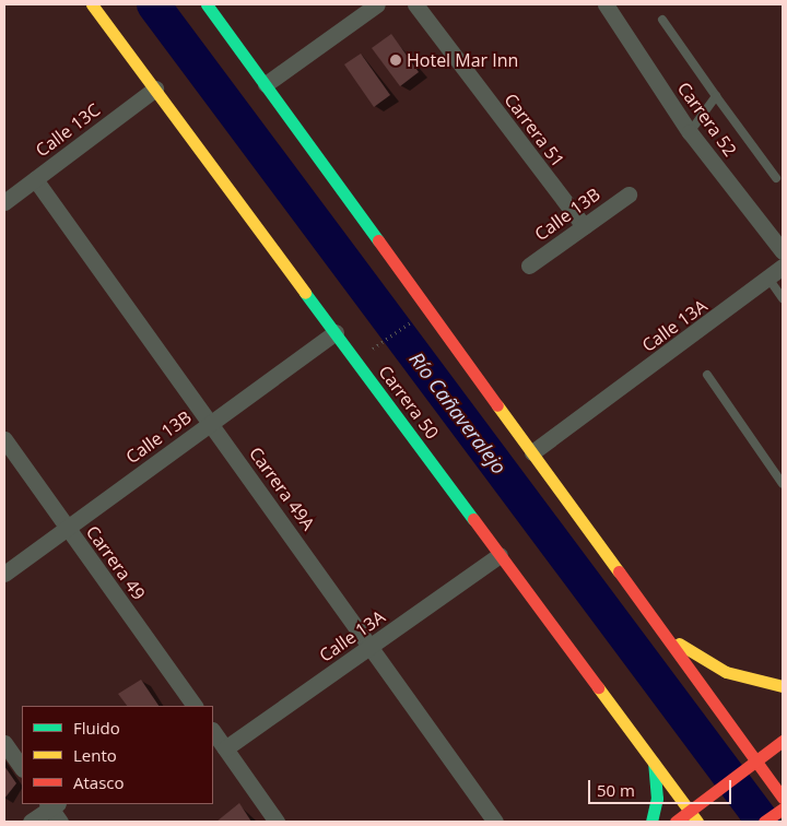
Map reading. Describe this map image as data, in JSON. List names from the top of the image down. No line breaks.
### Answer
{"streets":{"main road":["Carrera 50"],"street":["Carrera 52","Calle 13C","Carrera 51","Calle 13B","Calle 13A","Carrera 49A","Carrera 49"]},"crossings":[["Calle 13C","Carrera 50"],["Calle 13C","Carrera 49A"],["Carrera 51","Calle 13B"],["Calle 13B","Carrera 50"],["Calle 13B","Carrera 49A"],["Calle 13B","Carrera 49"],["Calle 13A","Carrera 50"],["Calle 13A","Carrera 49A"]],"water":["Río Cañaveralejo"],"places":["Hotel Mar Inn"],"legend":["Fluido","Lento","Atasco"],"scale_bar":"50 m"}
